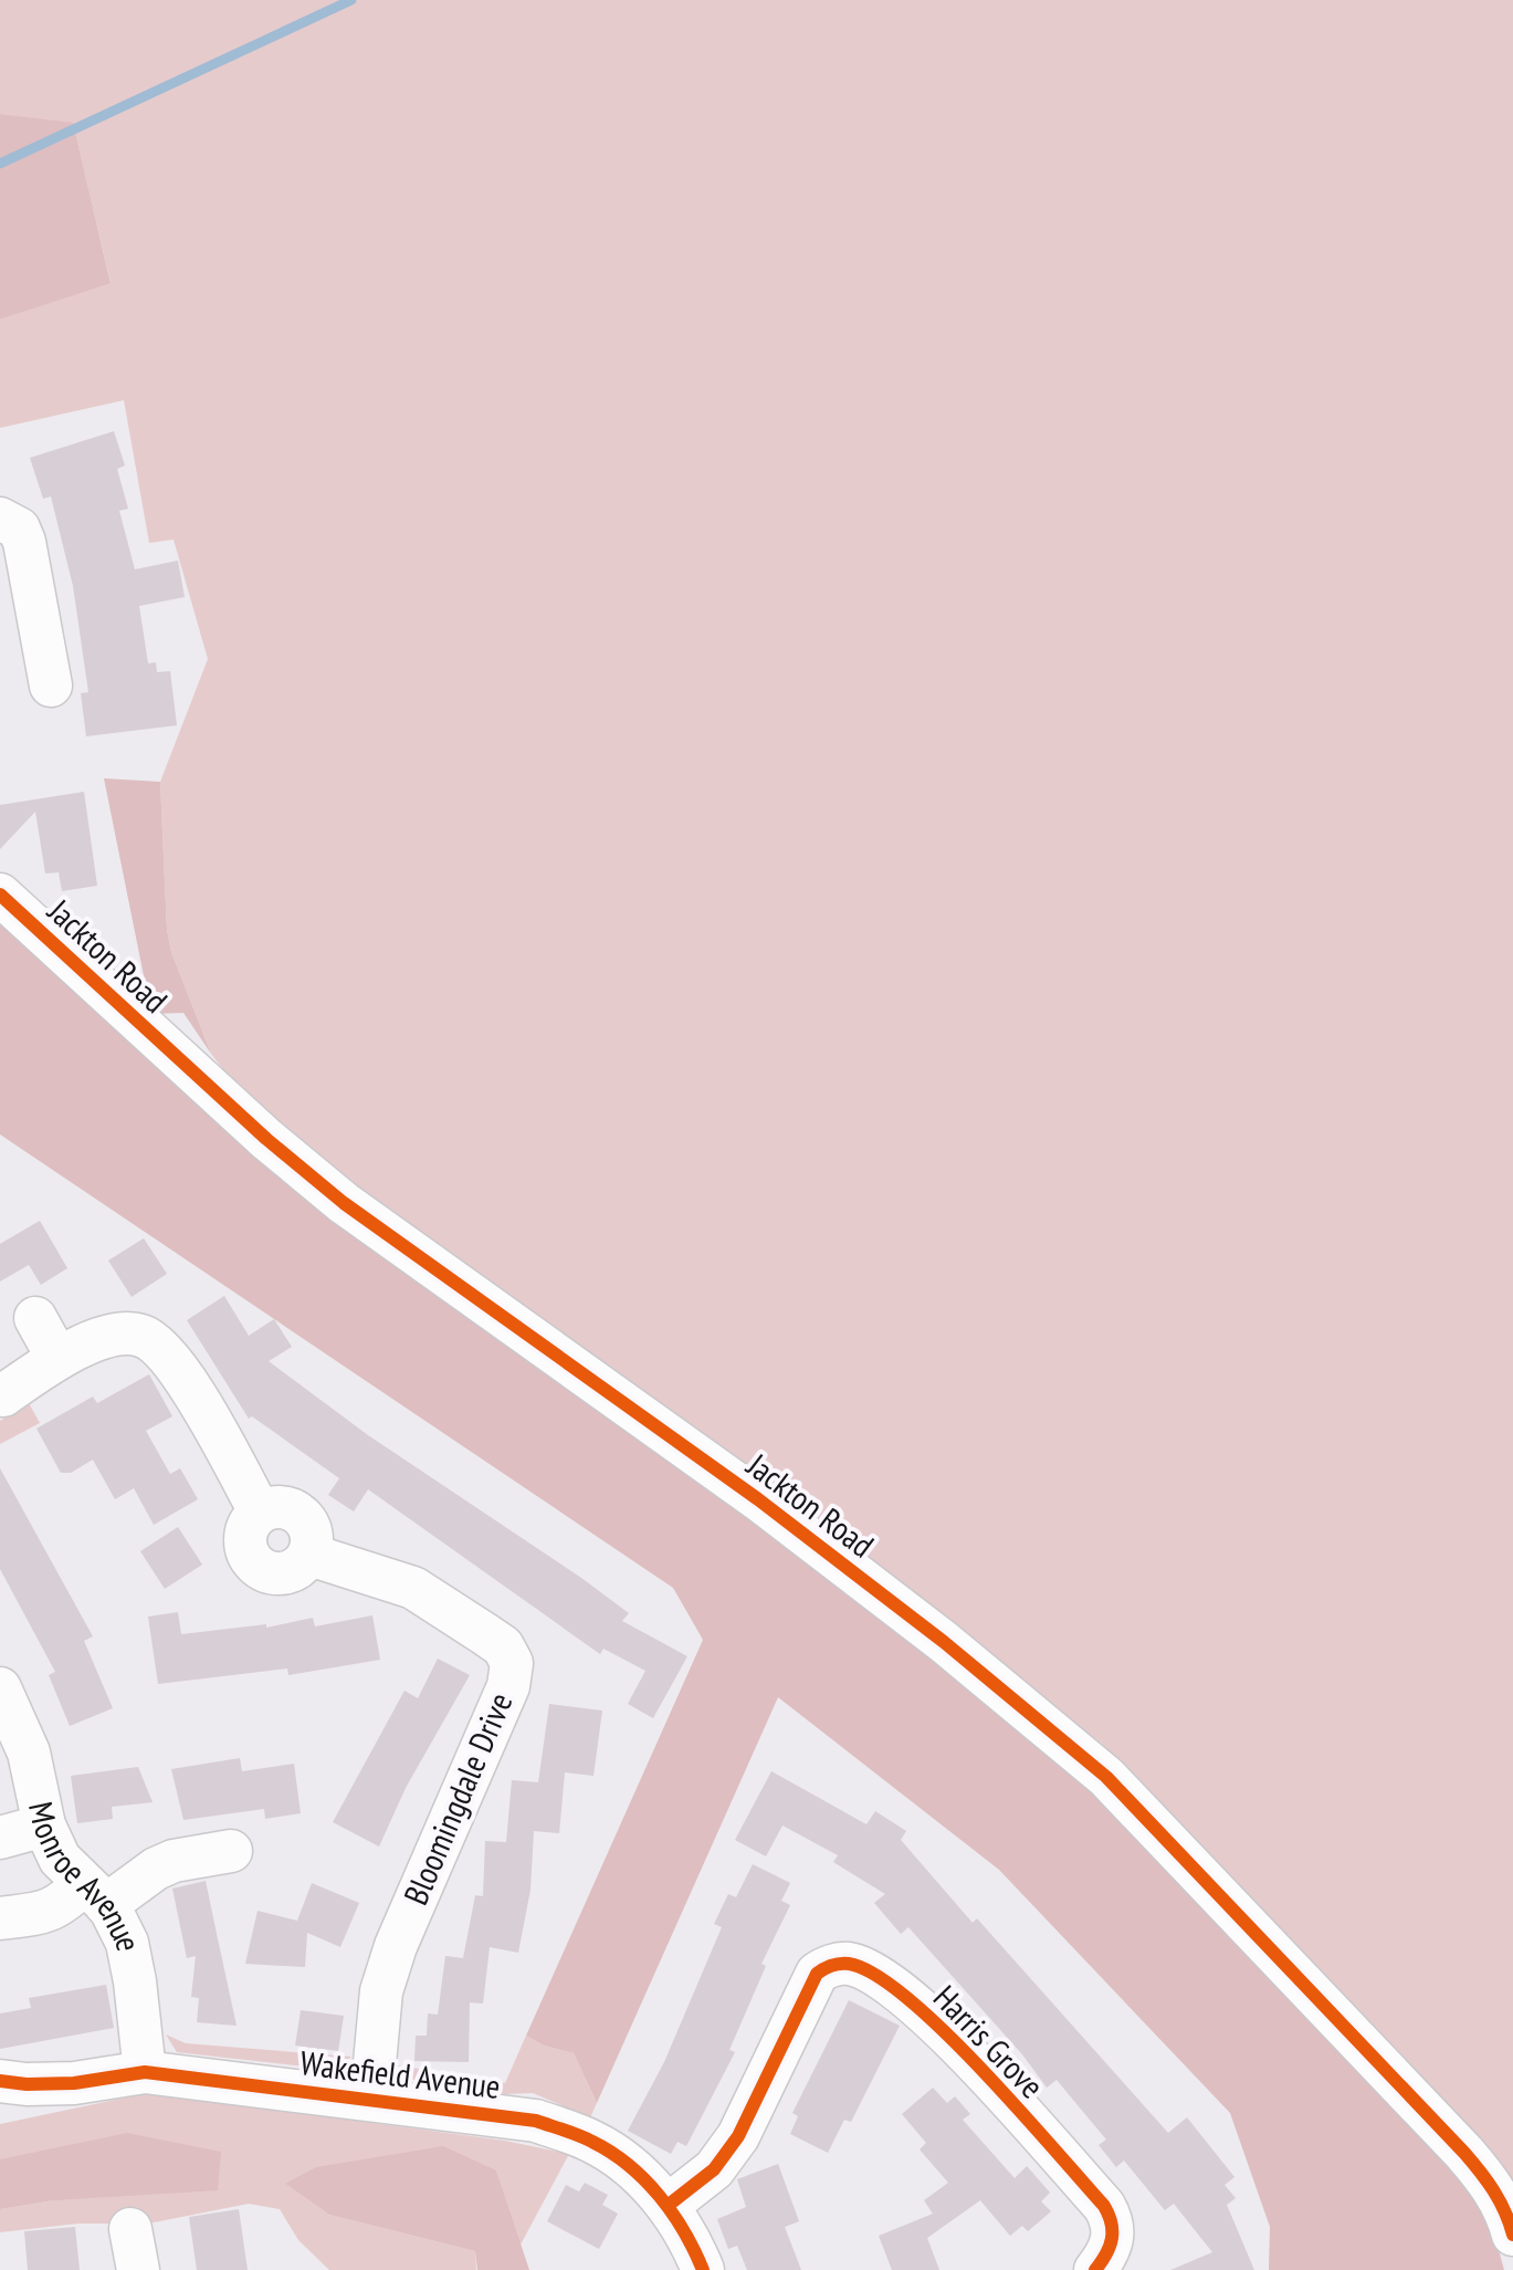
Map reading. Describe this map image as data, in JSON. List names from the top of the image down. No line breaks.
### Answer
{"streets":{"street":["Jackton Road","Bloomingdale Drive","Monroe Avenue","Harris Grove","Wakefield Avenue"]},"crossings":[["Bloomingdale Drive","Wakefield Avenue"],["Monroe Avenue","Wakefield Avenue"],["Harris Grove","Wakefield Avenue"]]}
